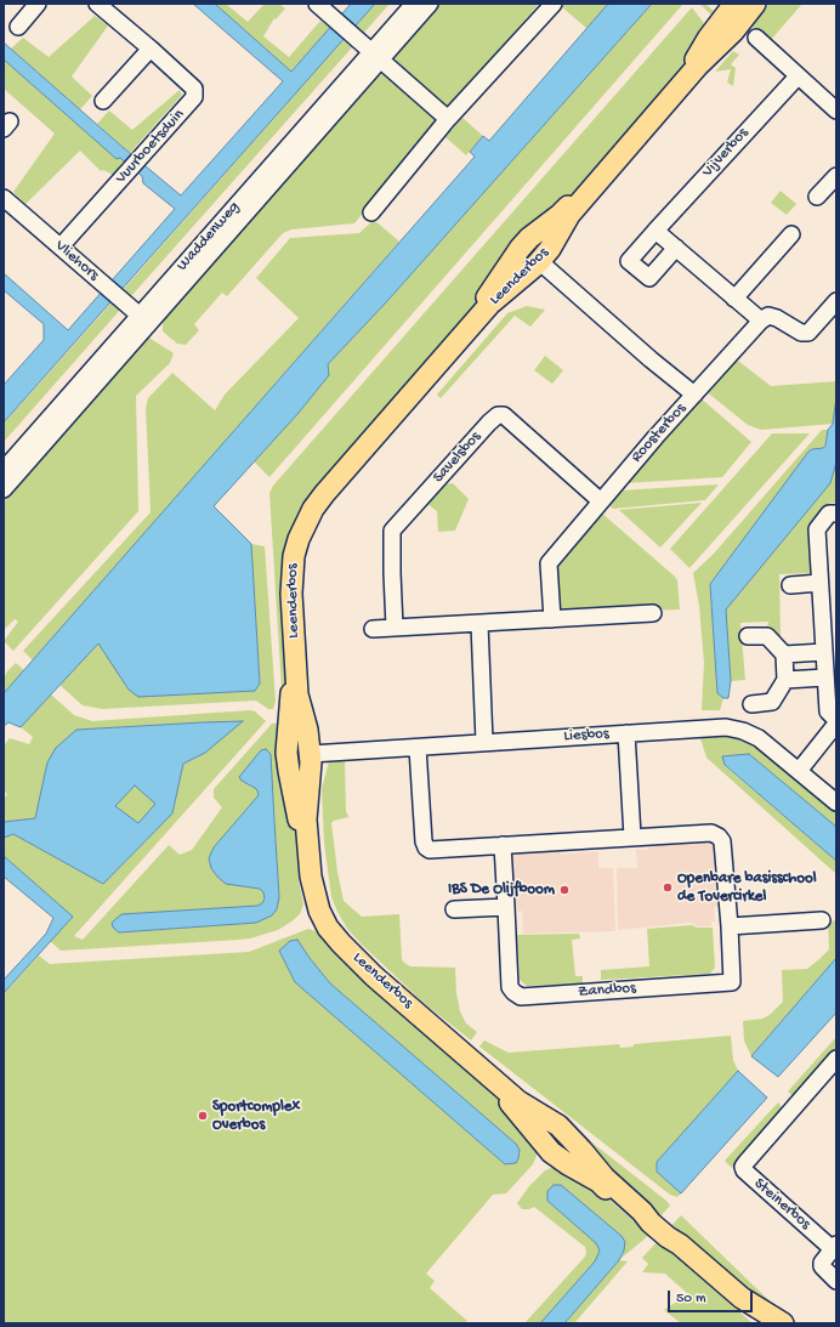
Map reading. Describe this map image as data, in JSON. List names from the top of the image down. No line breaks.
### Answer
{"streets":{"main road":["Leenderbos"],"street":["Vuurboetsduin","Vijverbos","Waddenweg","Vliehors","Roosterbos","Savelsbos","Liesbos","Zandbos","Steinerbos"]},"crossings":[["Vuurboetsduin","Vliehors"],["Waddenweg","Vliehors"],["Leenderbos","Roosterbos"],["Leenderbos","Liesbos"],["Roosterbos","Savelsbos"],["Liesbos","Zandbos"]],"places":["Openbare basisschool de Tovercirkel","IBS De Olijfboom","Sportcomplex Overbos"],"scale_bar":"50 m"}
